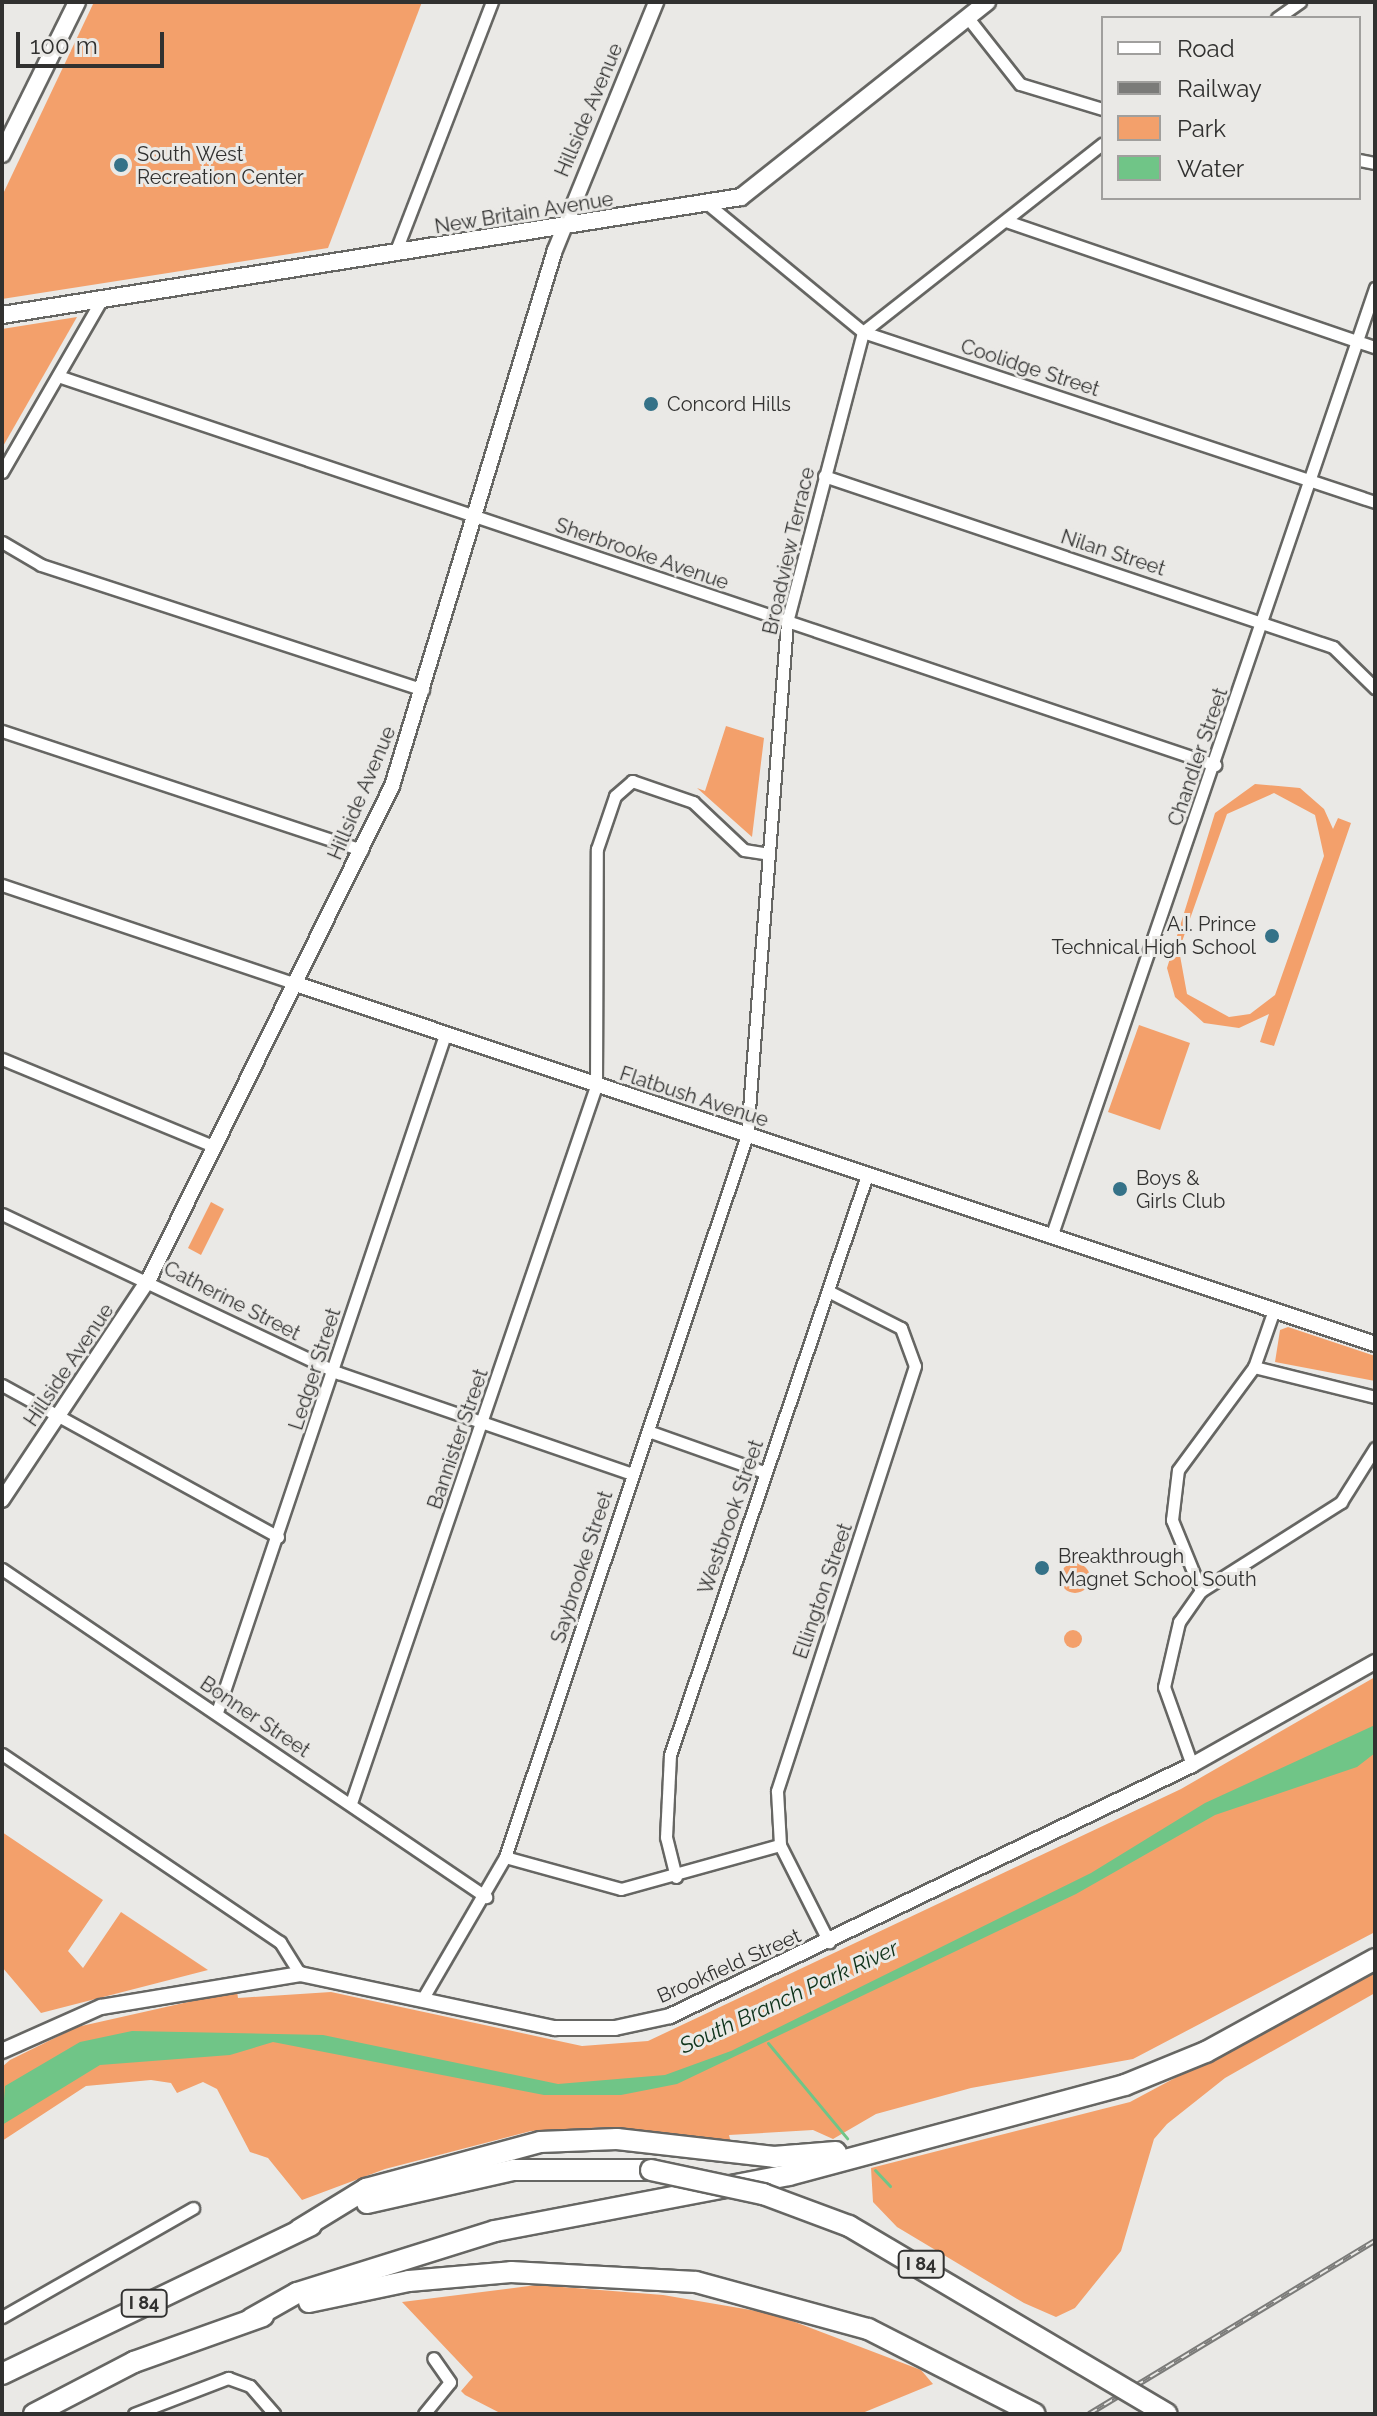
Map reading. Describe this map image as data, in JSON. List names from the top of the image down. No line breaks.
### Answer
{"streets":{"highway":["I 84"],"main road":["New Britain Avenue"],"street":["Hillside Avenue","Coolidge Street","Broadview Terrace","Nilan Street","Sherbrooke Avenue","Chandler Street","Flatbush Avenue","Catherine Street","Ledger Street","Bannister Street","Westbrook Street","Saybrooke Street","Ellington Street","Bonner Street","Brookfield Street"]},"crossings":[["Hillside Avenue","New Britain Avenue"],["Hillside Avenue","Sherbrooke Avenue"],["Hillside Avenue","Flatbush Avenue"],["Hillside Avenue","Catherine Street"],["New Britain Avenue","Coolidge Street"],["Coolidge Street","Broadview Terrace"],["Coolidge Street","Chandler Street"],["Broadview Terrace","Nilan Street"],["Broadview Terrace","Sherbrooke Avenue"],["Broadview Terrace","Flatbush Avenue"],["Broadview Terrace","Bannister Street"],["Broadview Terrace","Saybrooke Street"],["Nilan Street","Chandler Street"],["Sherbrooke Avenue","Chandler Street"],["Chandler Street","Flatbush Avenue"],["Flatbush Avenue","Ledger Street"],["Flatbush Avenue","Bannister Street"],["Flatbush Avenue","Westbrook Street"],["Flatbush Avenue","Saybrooke Street"],["Catherine Street","Ledger Street"],["Catherine Street","Bannister Street"],["Catherine Street","Saybrooke Street"],["Ledger Street","Bonner Street"],["Bannister Street","Bonner Street"],["Westbrook Street","Ellington Street"],["Saybrooke Street","Bonner Street"],["Saybrooke Street","Brookfield Street"],["Ellington Street","Brookfield Street"]],"water":["South Branch Park River"],"places":["South West Recreation Center","Concord Hills","A.I. Prince Technical High School","Boys & Girls Club","Breakthrough Magnet School South"],"legend":["Road","Railway","Park","Water"],"scale_bar":"100 m"}
